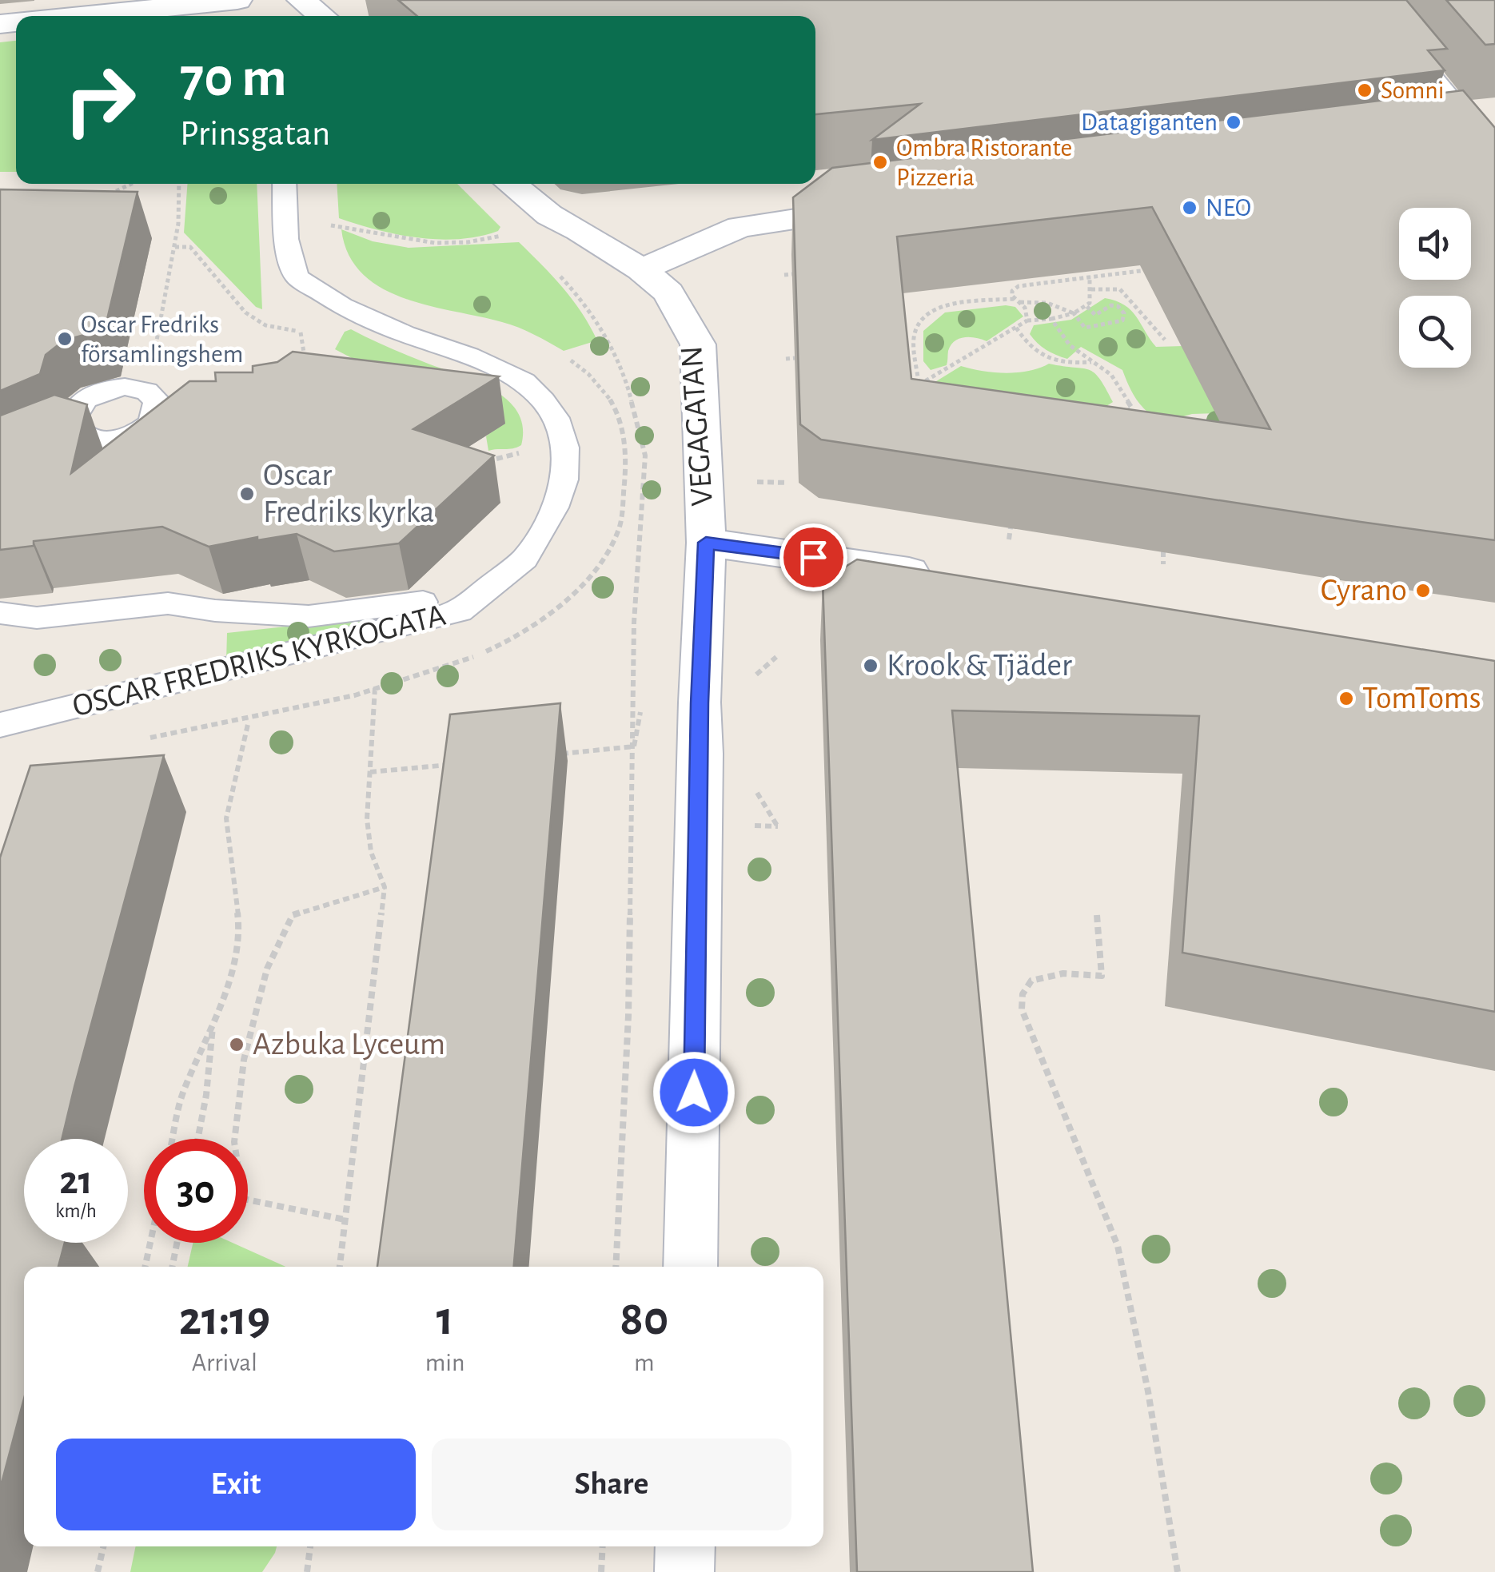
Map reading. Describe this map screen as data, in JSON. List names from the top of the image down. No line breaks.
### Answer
{"streets":{"street":["VEGAGATAN"],"lane":["OSCAR FREDRIKS KYRKOGATA"]},"places":["Somni","Datagiganten","Ombra Ristorante Pizzeria","NEO","Oscar Fredriks församlingshem","Oscar Fredriks kyrka","Cyrano","Krook & Tjäder","TomToms","Azbuka Lyceum"],"page":{"turn":["70 m","Prinsgatan"],"speed":"21 km/h","limit":"30","eta":["21:19","Arrival","1","min","80","m"],"buttons":["Exit","Share"]}}
